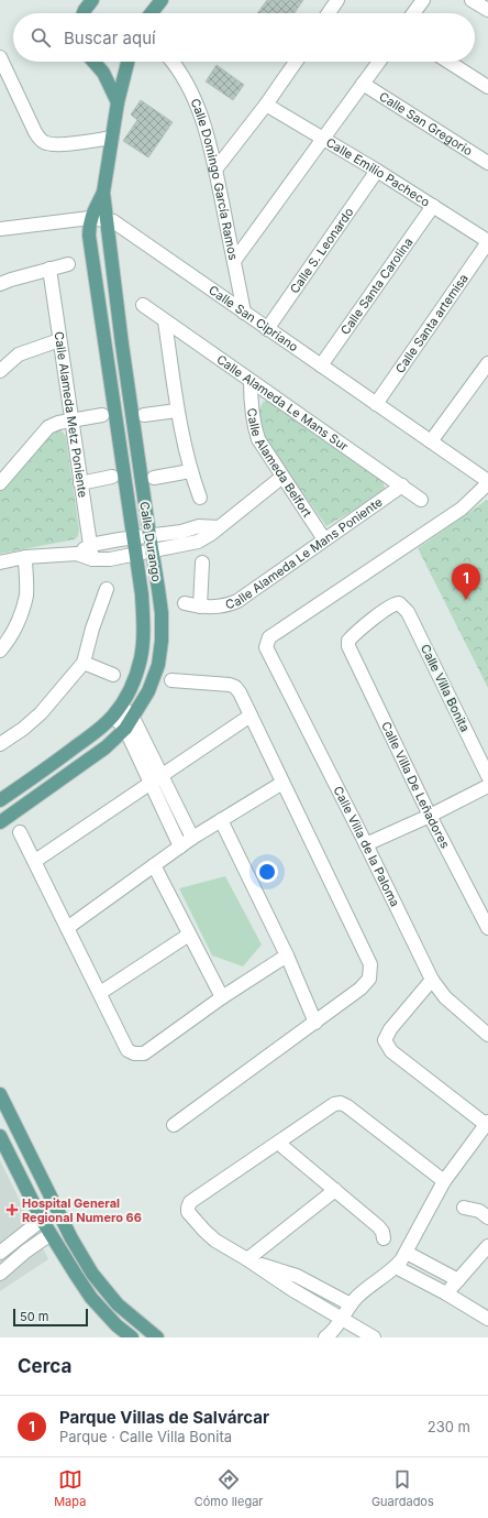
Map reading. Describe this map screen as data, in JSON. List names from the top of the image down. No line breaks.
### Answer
{"streets":{"main road":["Calle Durango"],"street":["Calle San Gregorio","Calle Emilio Pacheco","Calle Domingo García Ramos","Calle S. Leonardo","Calle Santa Carolina","Calle San Cipriano","Calle Santa artemisa","Calle Alameda Le Mans Sur","Calle Alameda Metz Poniente","Calle Alameda Belfort","Calle Alameda Le Mans Poniente","Calle Villa Bonita","Calle Villa De Leñadores","Calle Villa de la Paloma"]},"crossings":[["Calle Emilio Pacheco","Calle S. Leonardo"],["Calle Emilio Pacheco","Calle Santa Carolina"],["Calle Emilio Pacheco","Calle Santa artemisa"],["Calle Domingo García Ramos","Calle San Cipriano"],["Calle S. Leonardo","Calle San Cipriano"],["Calle Santa Carolina","Calle San Cipriano"],["Calle San Cipriano","Calle Santa artemisa"],["Calle San Cipriano","Calle Durango"],["Calle San Cipriano","Calle Villa de la Paloma"],["Calle Alameda Le Mans Sur","Calle Alameda Belfort"],["Calle Alameda Le Mans Sur","Calle Alameda Le Mans Poniente"],["Calle Alameda Belfort","Calle Alameda Le Mans Poniente"],["Calle Villa Bonita","Calle Villa De Leñadores"]],"places":{"health":["Hospital General Regional Numero 66"]},"scale_bar":"50 m","page":{"search":"Buscar aquí","pins":"1","scale":"50 m","heading":"Cerca","list":[{"mark":"1","name":"Parque Villas de Salvárcar","note":"Parque · Calle Villa Bonita","value":"230 m"}],"nav":["Mapa","Cómo llegar","Guardados"]}}
